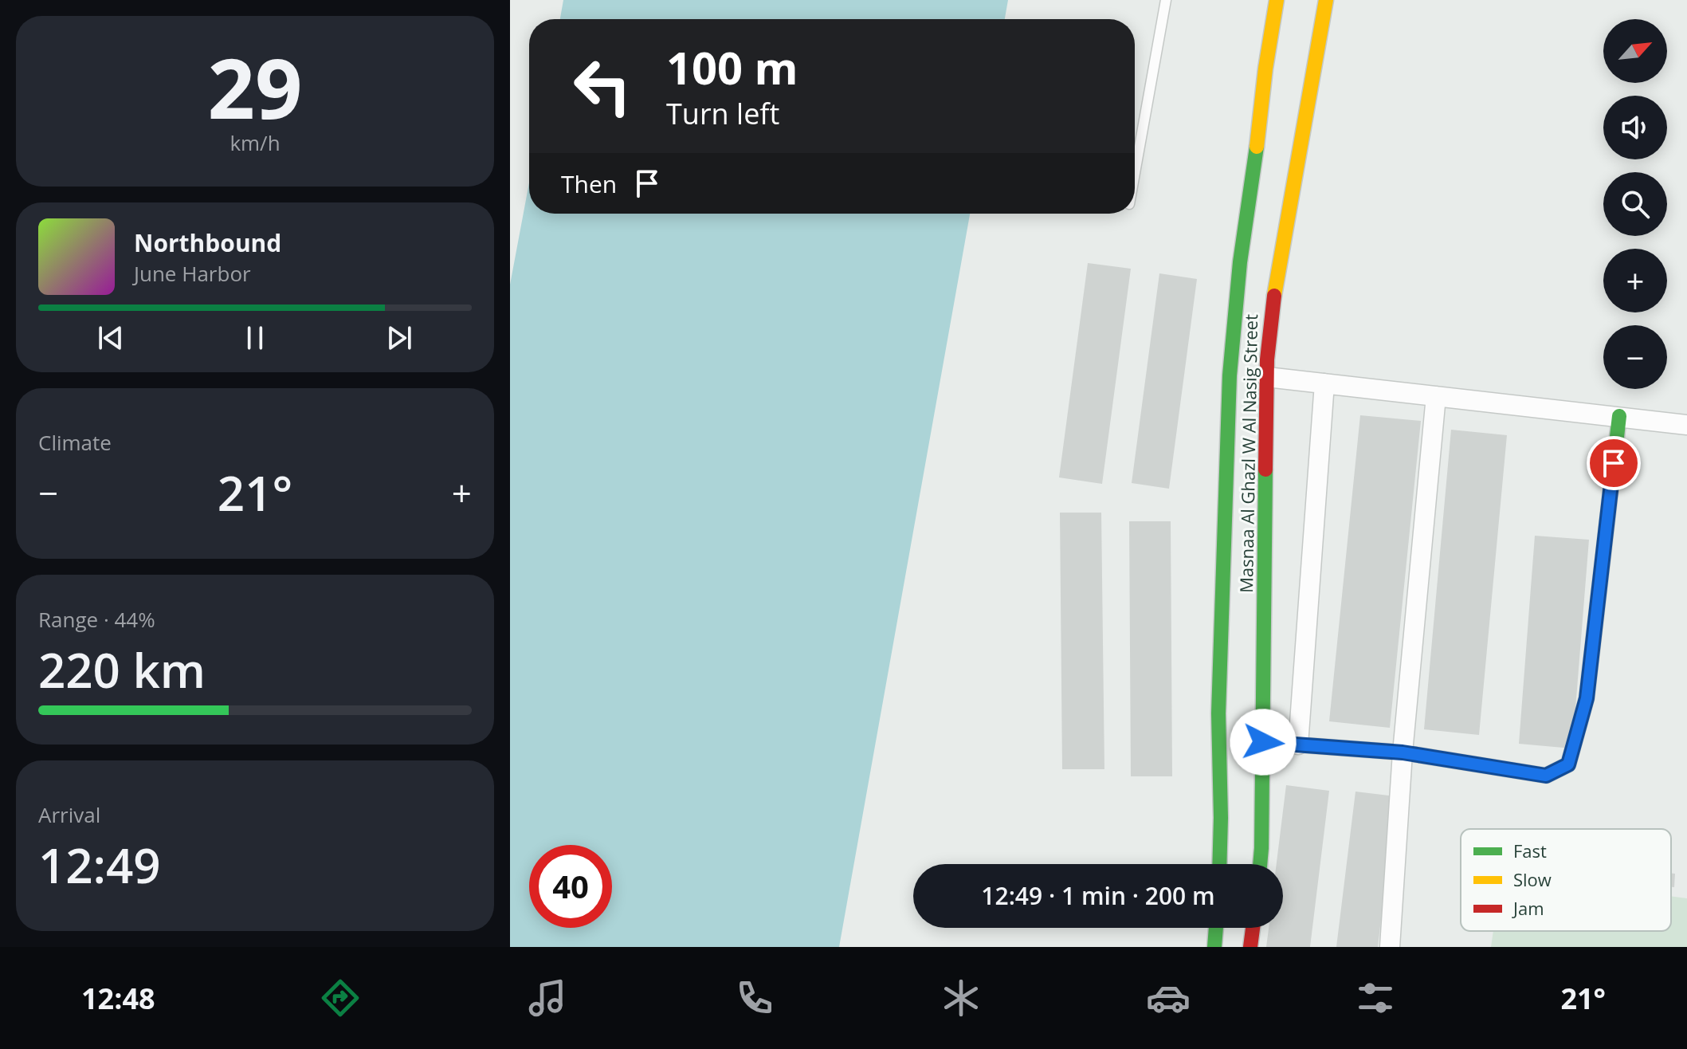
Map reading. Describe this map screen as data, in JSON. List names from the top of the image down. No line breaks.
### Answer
{"streets":{"main road":["Masnaa Al Ghazl W Al Nasig Street"]},"legend":["Fast","Slow","Jam"],"north":"top right","page":{"tile":[["29","km/h"],"Climate",["Range · 44%","220 km"],["Arrival","12:49"]],"map_buttons":["+","−"],"turn":["100 m","Turn left"],"then":"Then","song":["Northbound","June Harbor"],"heat":["−","21°","+"],"limit":"40","trip":"12:49 · 1 min · 200 m","tabs":["12:48","21°"]}}
